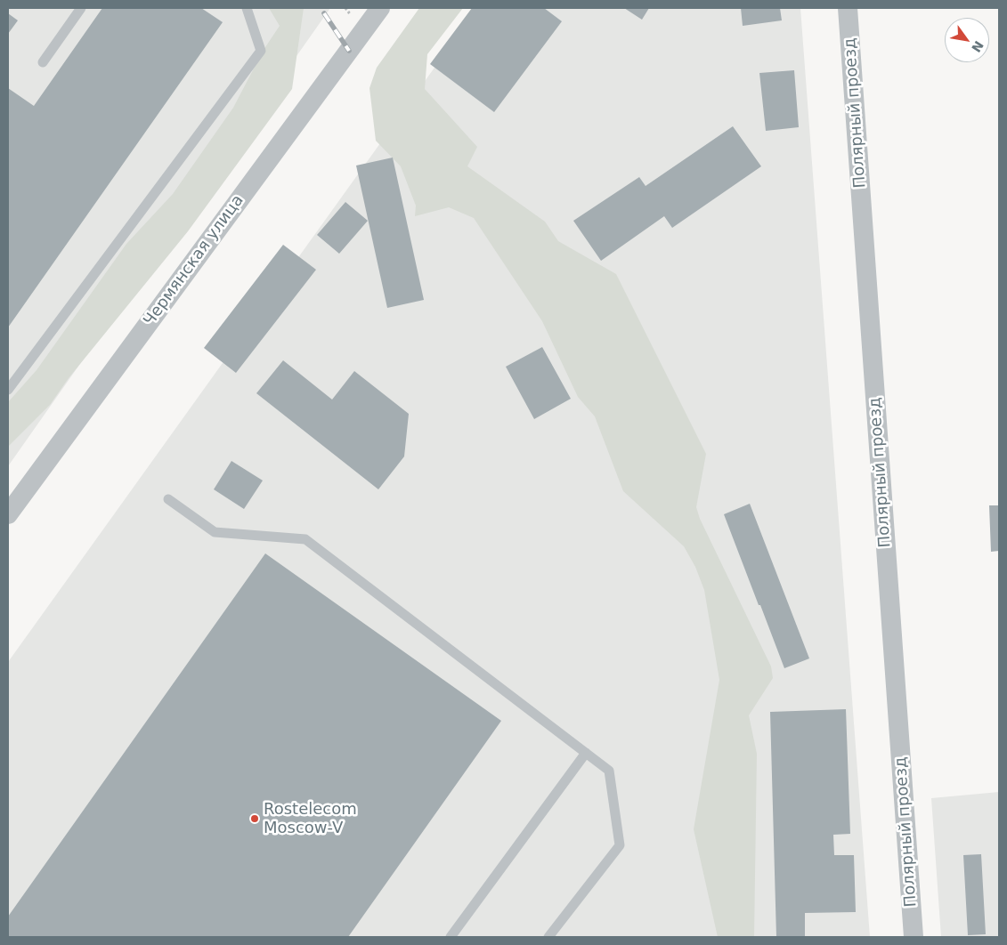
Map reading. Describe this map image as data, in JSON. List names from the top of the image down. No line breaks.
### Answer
{"streets":{"street":["Полярный проезд","Чермянская улица"]},"places":["Rostelecom Moscow-V"],"north":"bottom right"}
